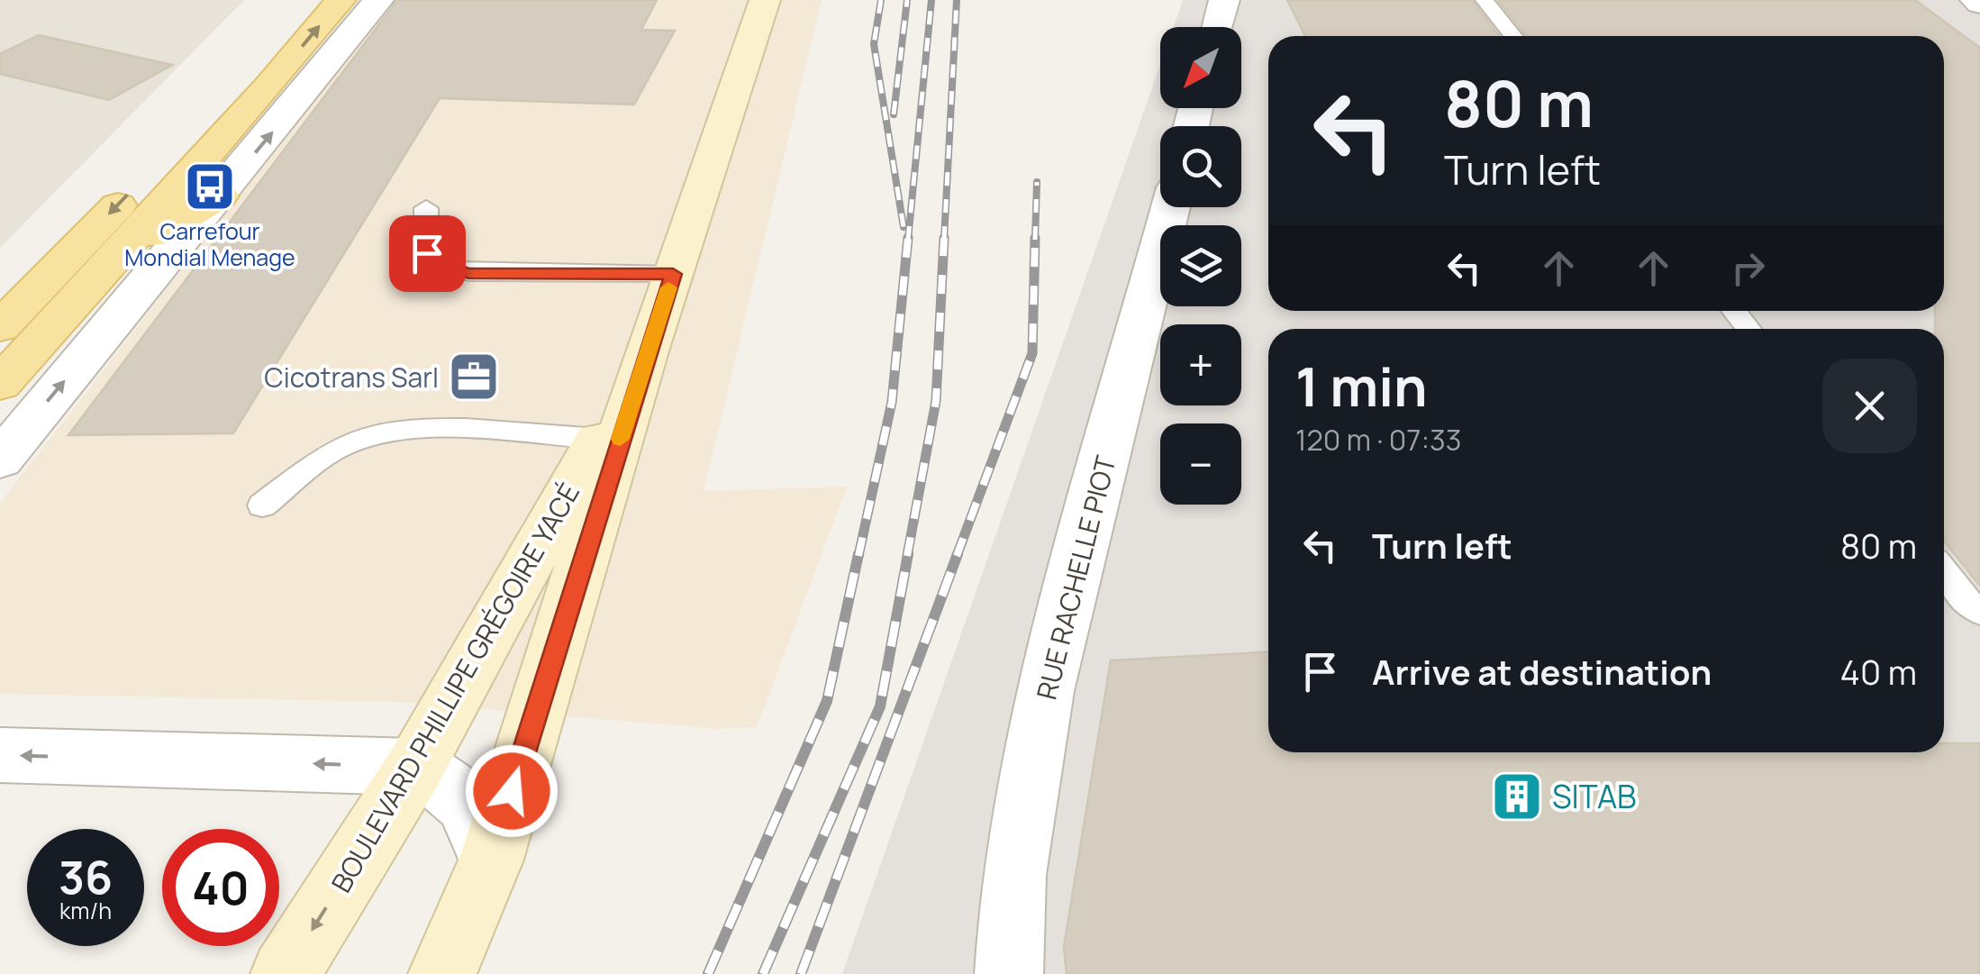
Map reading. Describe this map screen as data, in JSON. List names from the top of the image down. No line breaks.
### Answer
{"streets":{"street":["RUE RACHELLE PIOT","BOULEVARD PHILLIPE GRÉGOIRE YACÉ"]},"places":{"bus stop":["Carrefour Mondial Menage"],"office":["Cicotrans Sarl"],"building":["SITAB"]},"north":"bottom left","page":{"map_buttons":["+","−"],"turn":["80 m","Turn left"],"heading":["1 min","120 m · 07:33"],"list":[{"name":"Turn left","value":"80 m"},{"name":"Arrive at destination","value":"40 m"}],"speed":"36 km/h","limit":"40"}}
